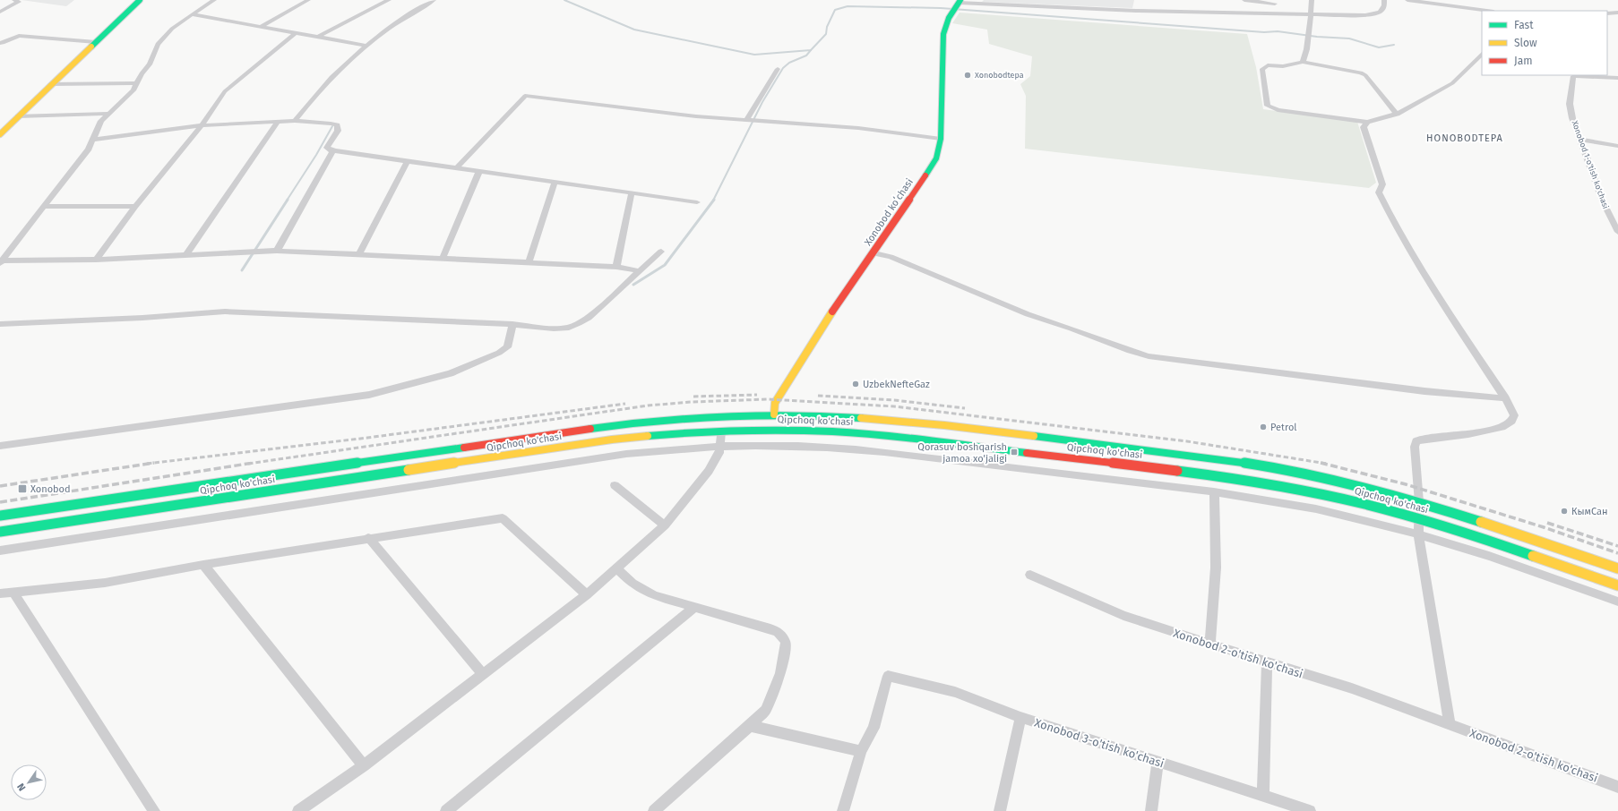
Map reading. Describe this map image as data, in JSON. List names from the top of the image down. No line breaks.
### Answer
{"streets":{"main road":["Xonobod koʻchasi","Qipchoq ko'chasi"],"street":["Xonobod 1-o'tish ko'chasi","Xonobod 2-o'tish ko'chasi","Xonobod 3-o'tish ko'chasi"]},"crossings":[["Xonobod koʻchasi","Qipchoq ko'chasi"]],"districts":["HONOBODTEPA"],"places":{"other":["Xonobodtepa","UzbekNefteGaz","Petrol","КымСан"],"transit":["Qorasuv boshqarish jamoa xo'jaligi","Xonobod"]},"legend":["Fast","Slow","Jam"],"north":"bottom left"}
